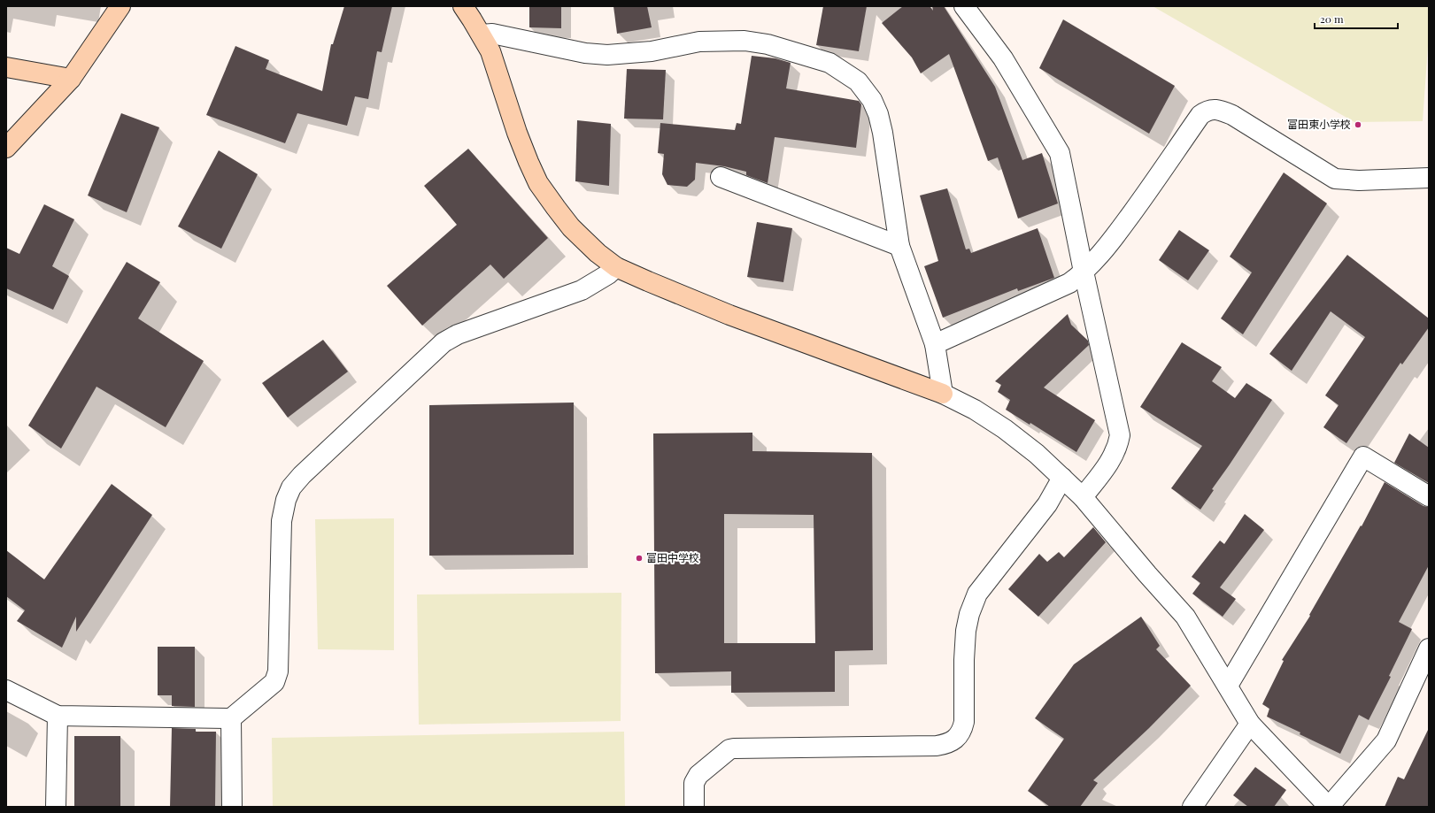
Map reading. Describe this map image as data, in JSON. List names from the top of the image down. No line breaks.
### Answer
{"places":["富田東小学校","富田中学校"],"scale_bar":"20 m"}
